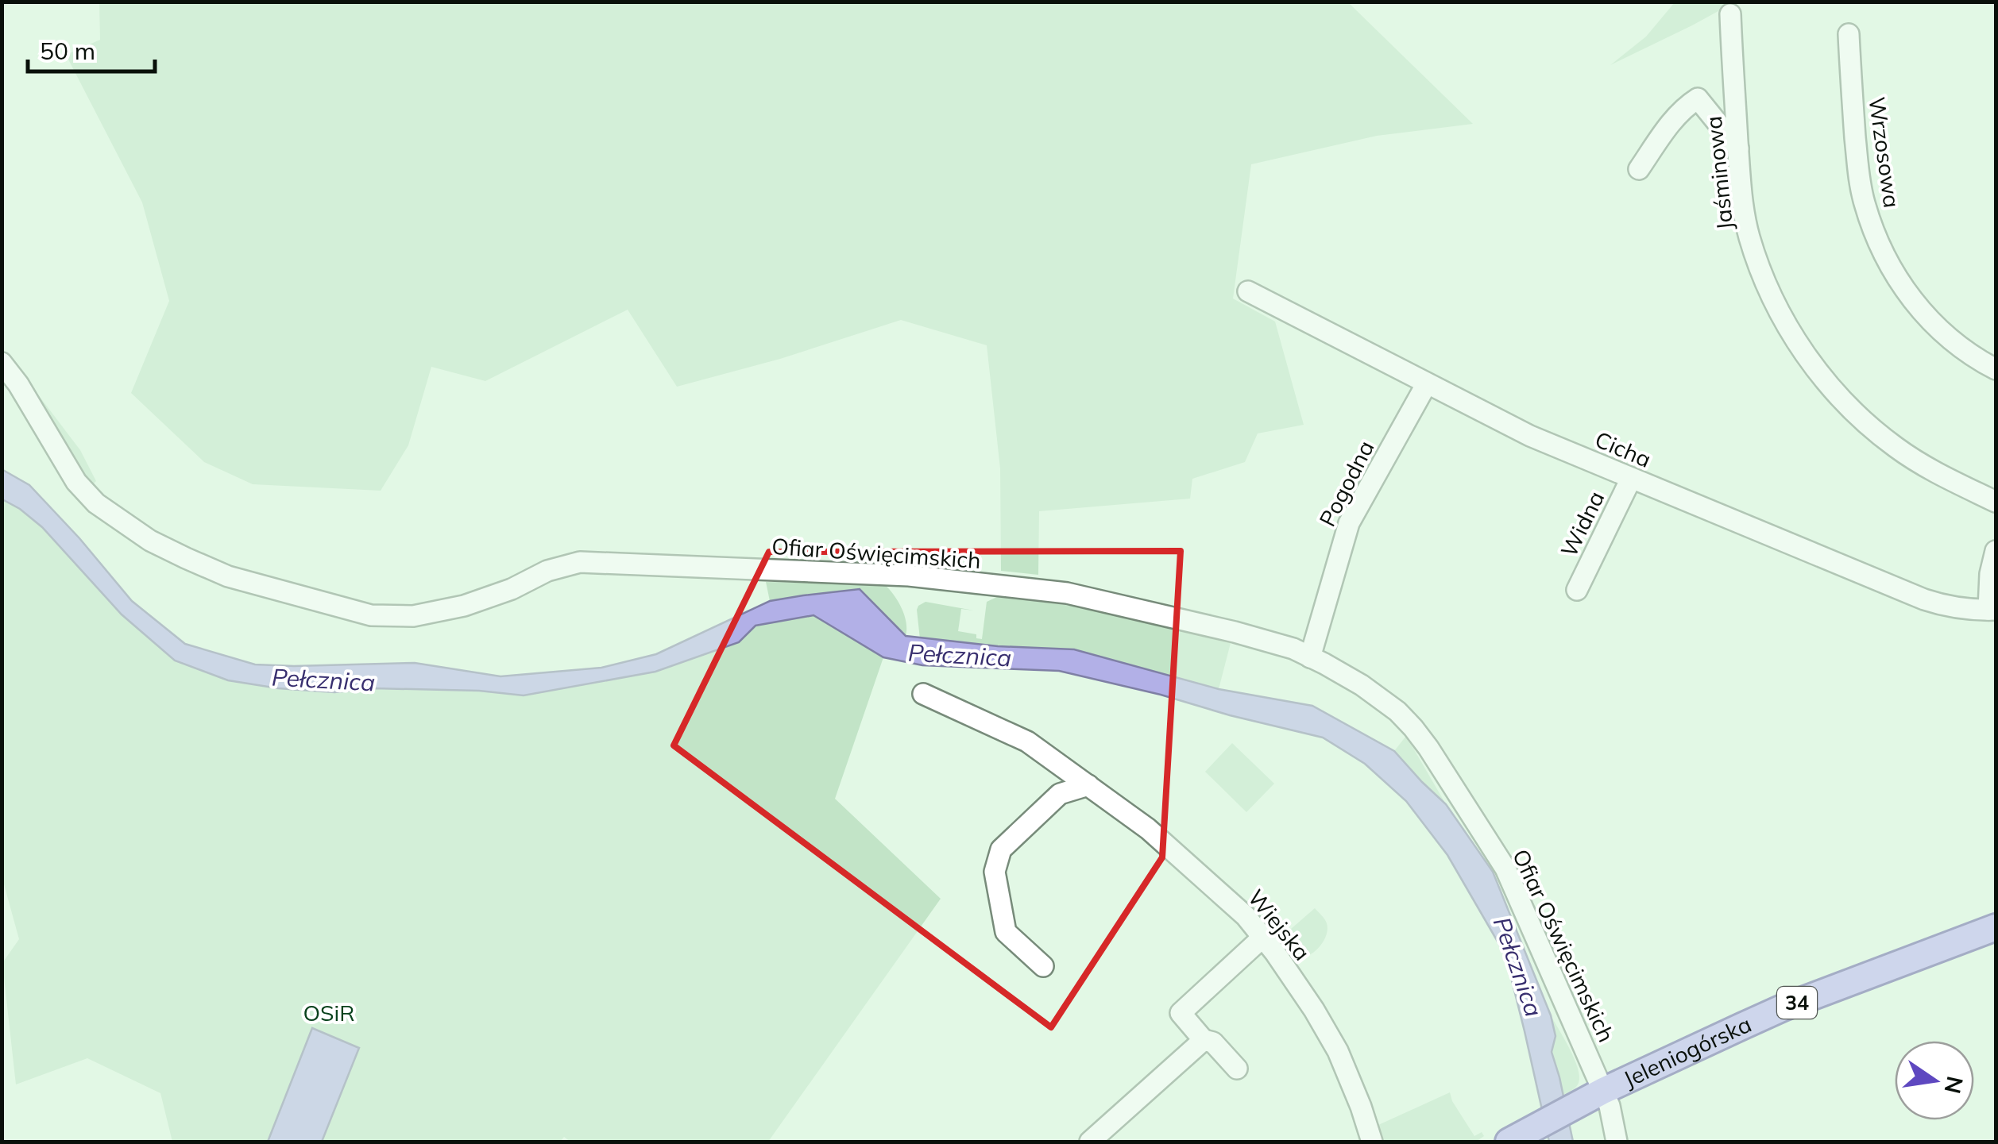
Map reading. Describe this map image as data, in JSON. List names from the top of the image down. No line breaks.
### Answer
{"streets":{"main road":["34","Jeleniogórska"],"street":["Wrzosowa","Jaśminowa","Cicha","Pogodna","Widna","Ofiar Oświęcimskich","Wiejska"]},"crossings":[["Cicha","Pogodna"],["Cicha","Widna"],["Pogodna","Ofiar Oświęcimskich"],["Ofiar Oświęcimskich","34"],["Ofiar Oświęcimskich","Jeleniogórska"],["34","Jeleniogórska"]],"water":["Pełcznica"],"parks":["OSiR"],"scale_bar":"50 m","north":"right"}
